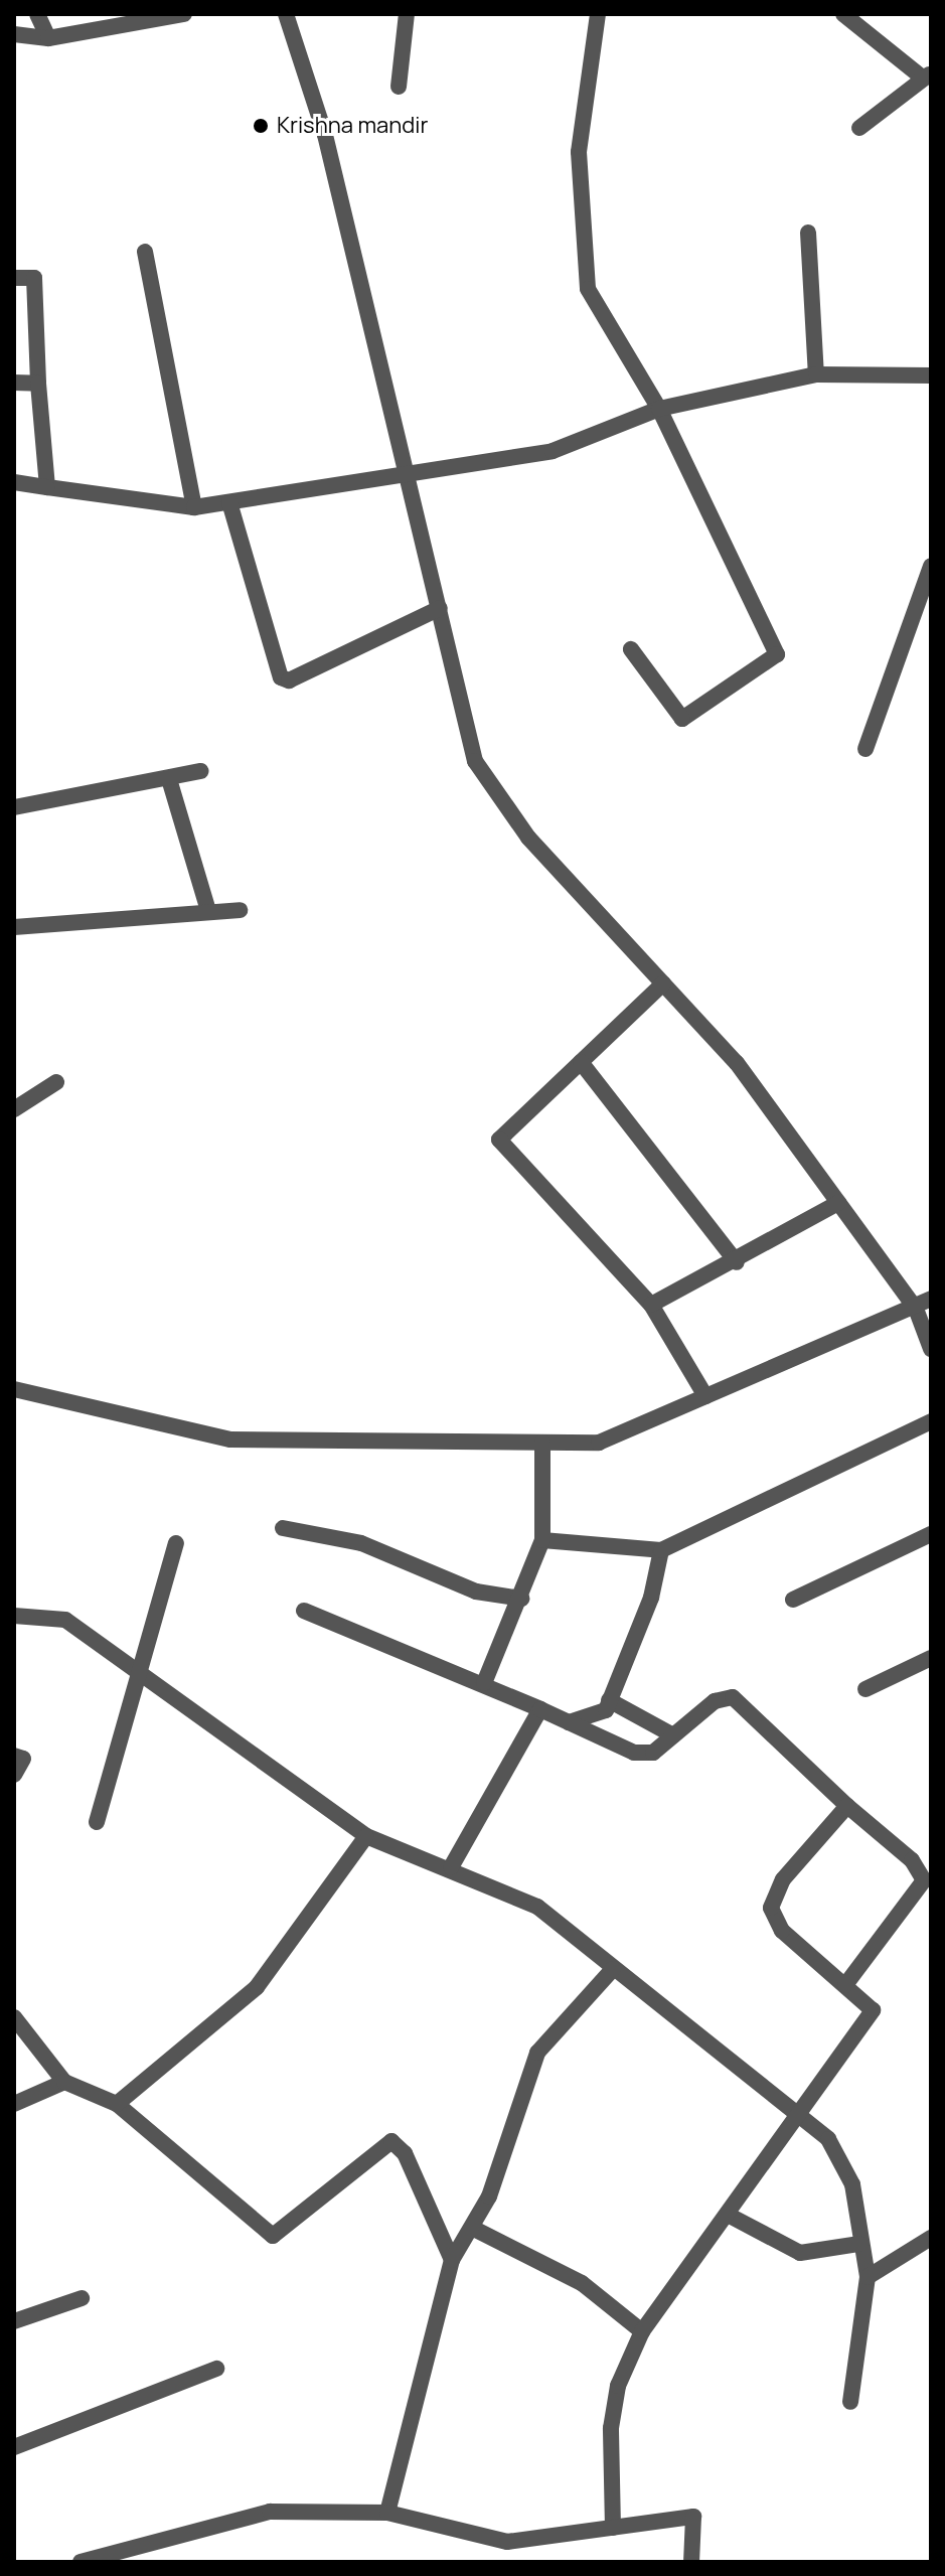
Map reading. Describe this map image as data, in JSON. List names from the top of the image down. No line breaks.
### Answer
{"places":["Krishna mandir"]}
